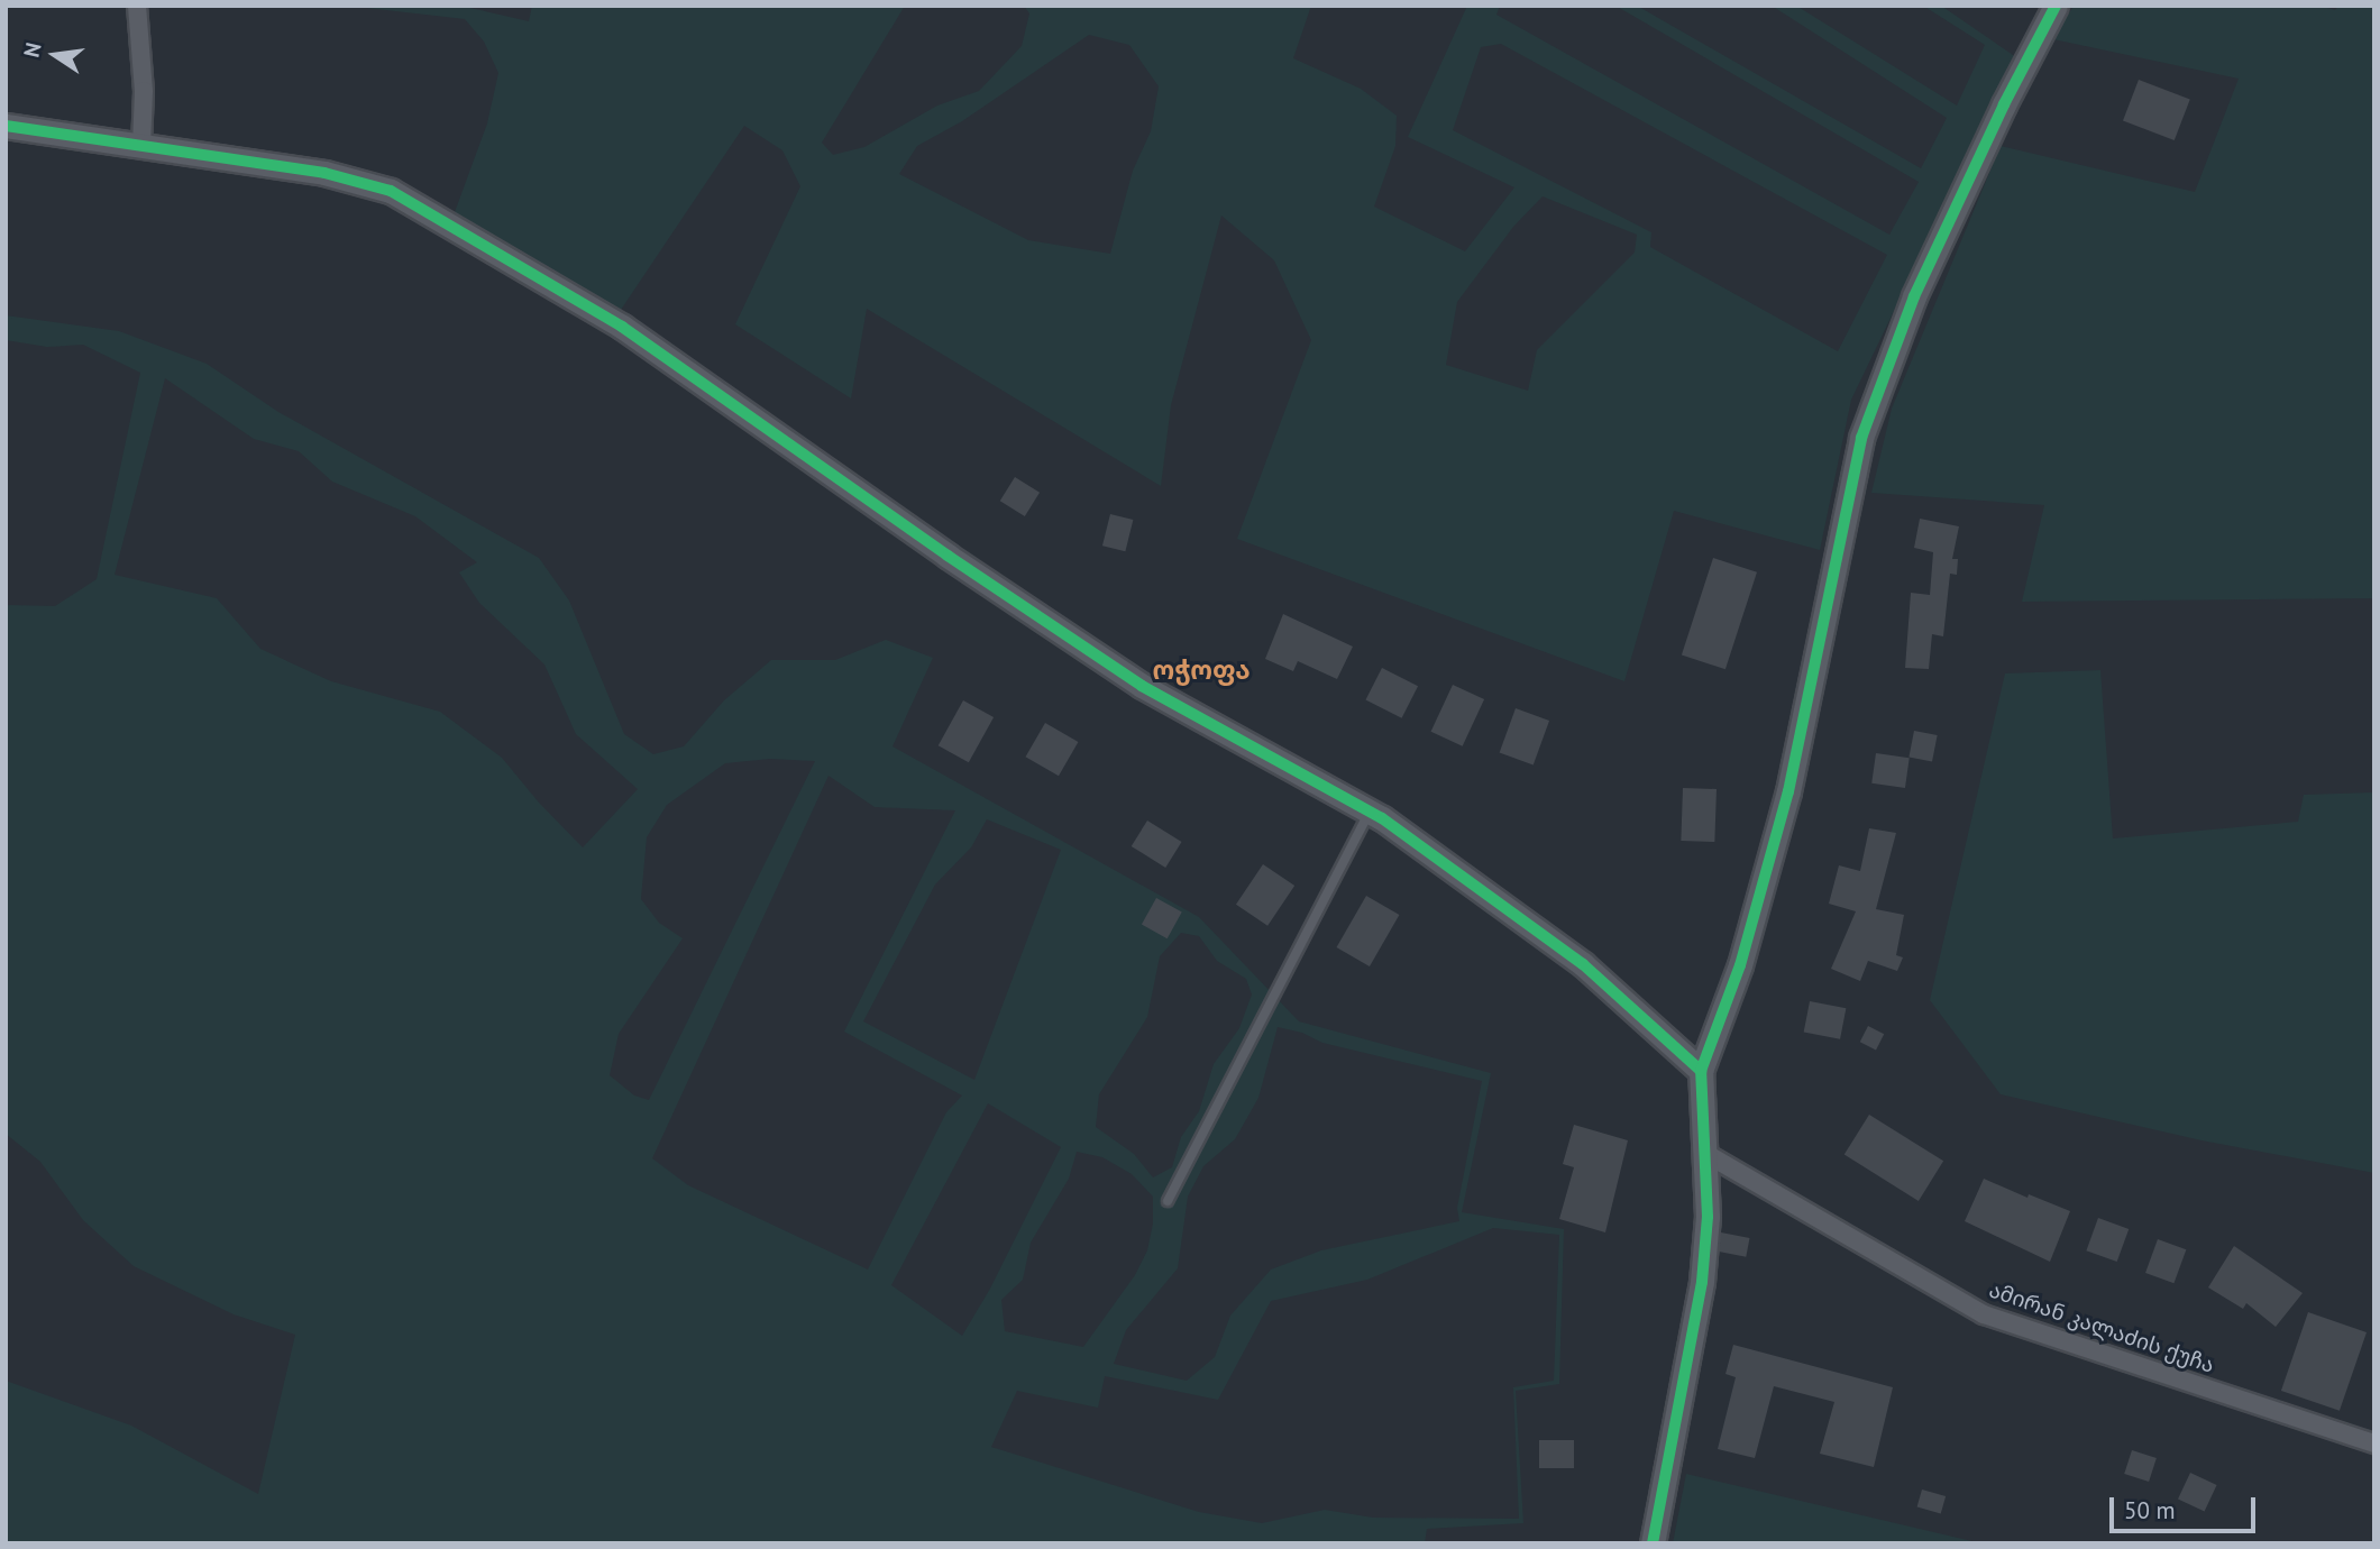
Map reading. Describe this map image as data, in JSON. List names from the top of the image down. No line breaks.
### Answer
{"streets":{"street":["ამირან კალაძის ქუჩა"]},"districts":["ოჭოფა"],"scale_bar":"50 m","north":"left"}
